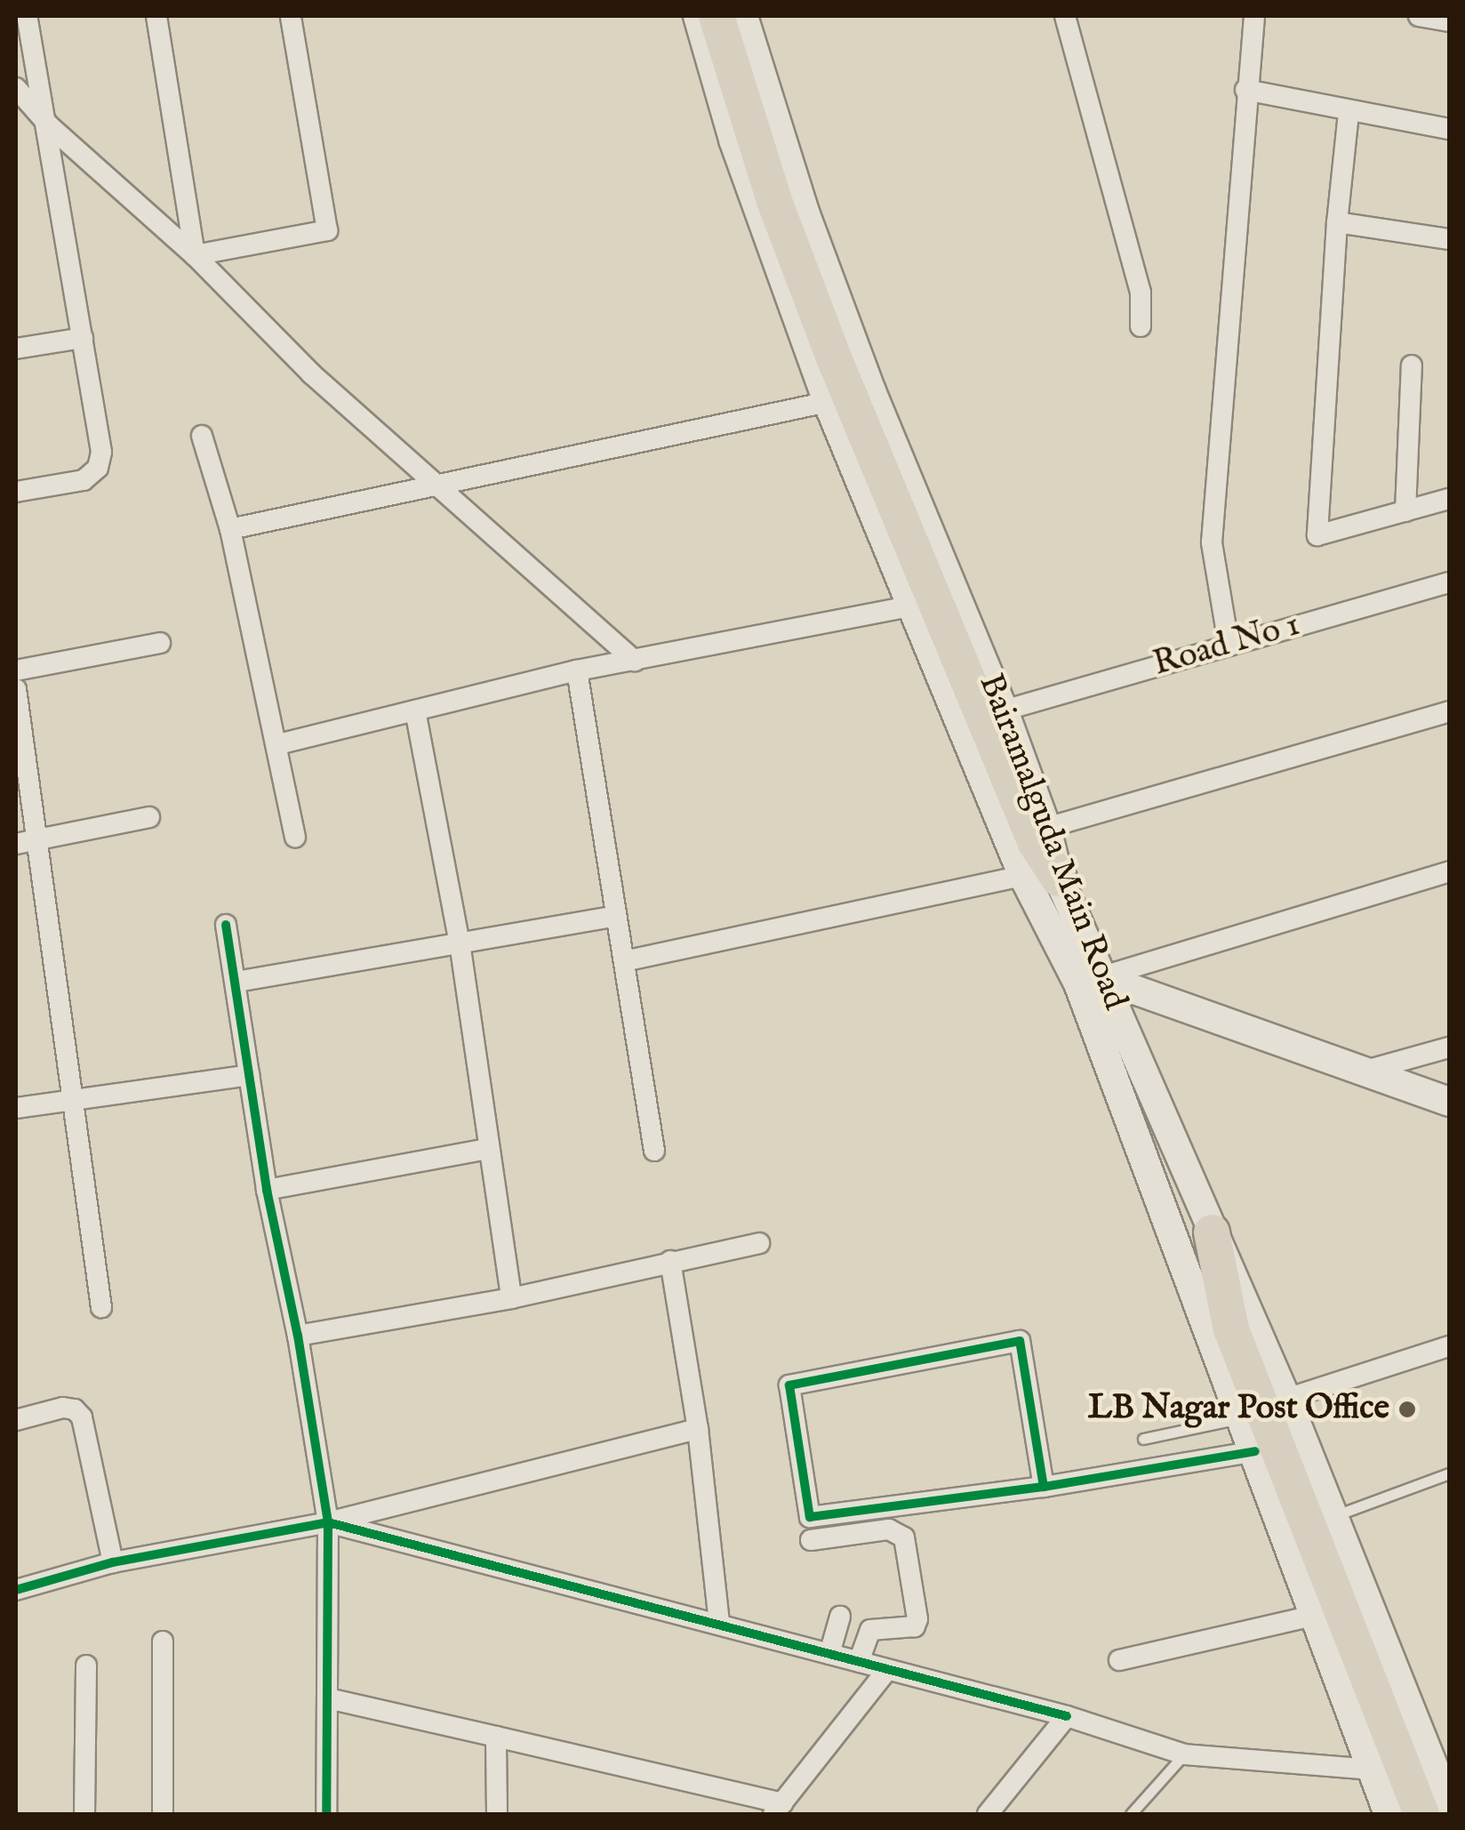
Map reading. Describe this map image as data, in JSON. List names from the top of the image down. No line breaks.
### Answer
{"streets":{"main road":["Bairamalguda Main Road"],"street":["Road No 1"]},"crossings":[["Road No 1","Bairamalguda Main Road"]],"places":["LB Nagar Post Office"]}
